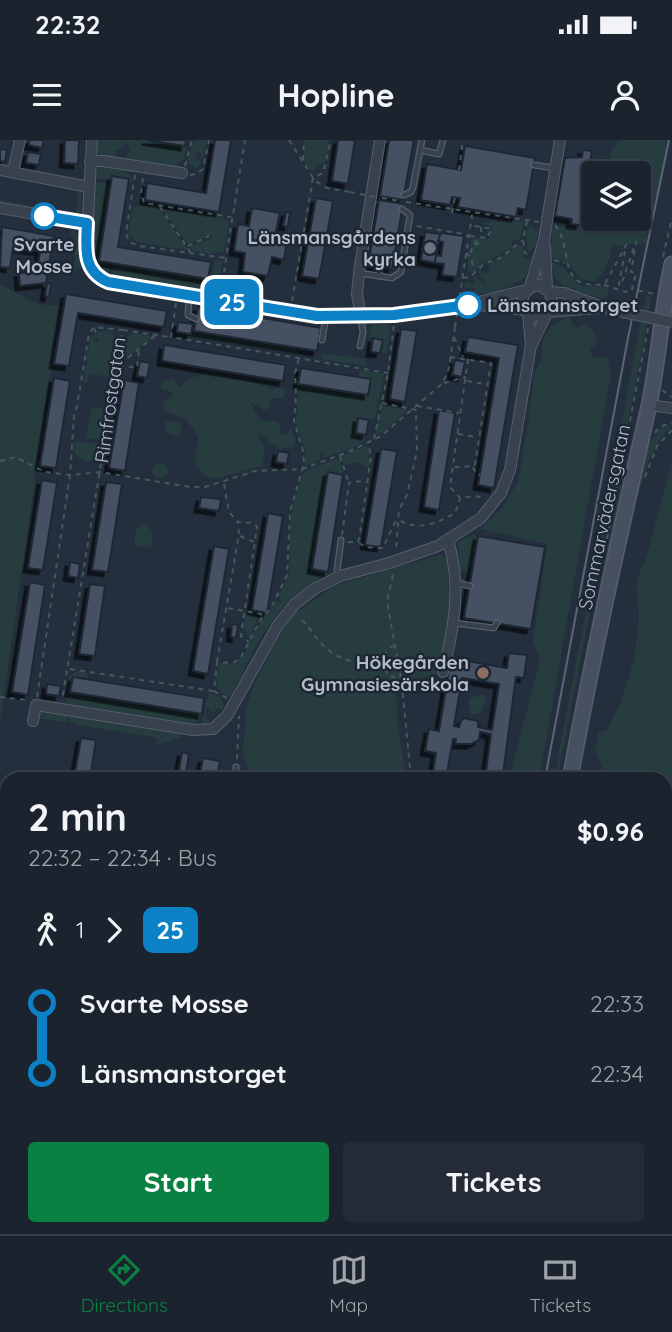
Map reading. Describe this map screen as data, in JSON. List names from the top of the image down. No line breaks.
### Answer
{"streets":{"street":["Sommarvädersgatan"],"path":["Rimfrostgatan"]},"places":["Svarte Mosse","Länsmansgårdens kyrka","Länsmanstorget","Hökegården Gymnasiesärskola"],"lines":["bus line 25"],"page":{"status":"22:32","header":"Hopline","on_map":"25","heading":["2 min","22:32 – 22:34 · Bus","$0.96"],"legs":["1","25"],"list":[{"name":"Svarte Mosse","value":"22:33"},{"name":"Länsmanstorget","value":"22:34"}],"buttons":["Start","Tickets"],"tabs":["Directions","Map","Tickets"]}}
